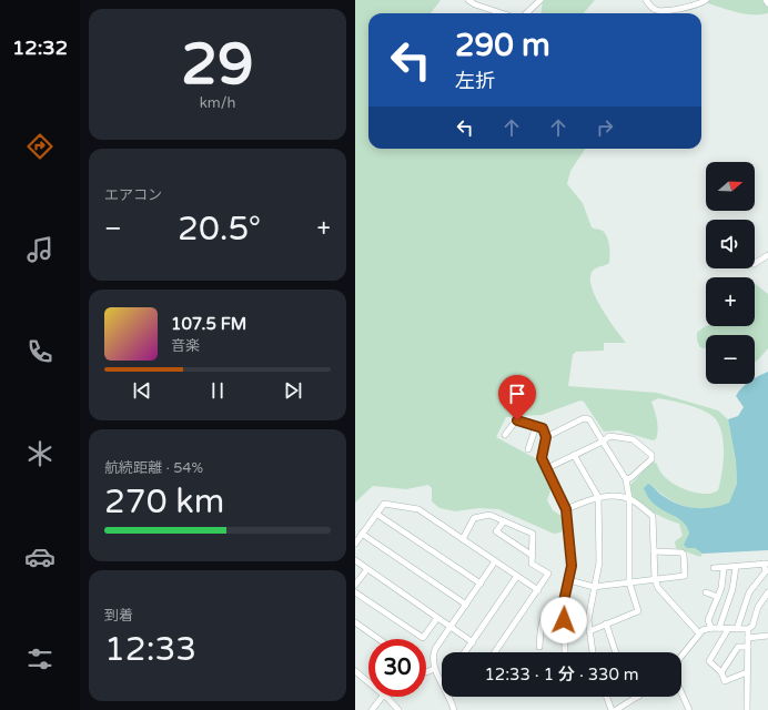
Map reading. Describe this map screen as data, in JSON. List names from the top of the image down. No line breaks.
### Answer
{"north":"right","page":{"tabs":"12:32","tile":[["29","km/h"],"エアコン",["航続距離 · 54%","270 km"],["到着","12:33"]],"turn":["290 m","左折"],"map_buttons":["+","−"],"heat":["−","20.5°","+"],"song":["107.5 FM","音楽"],"limit":"30","trip":"12:33 · 1 分 · 330 m"}}
